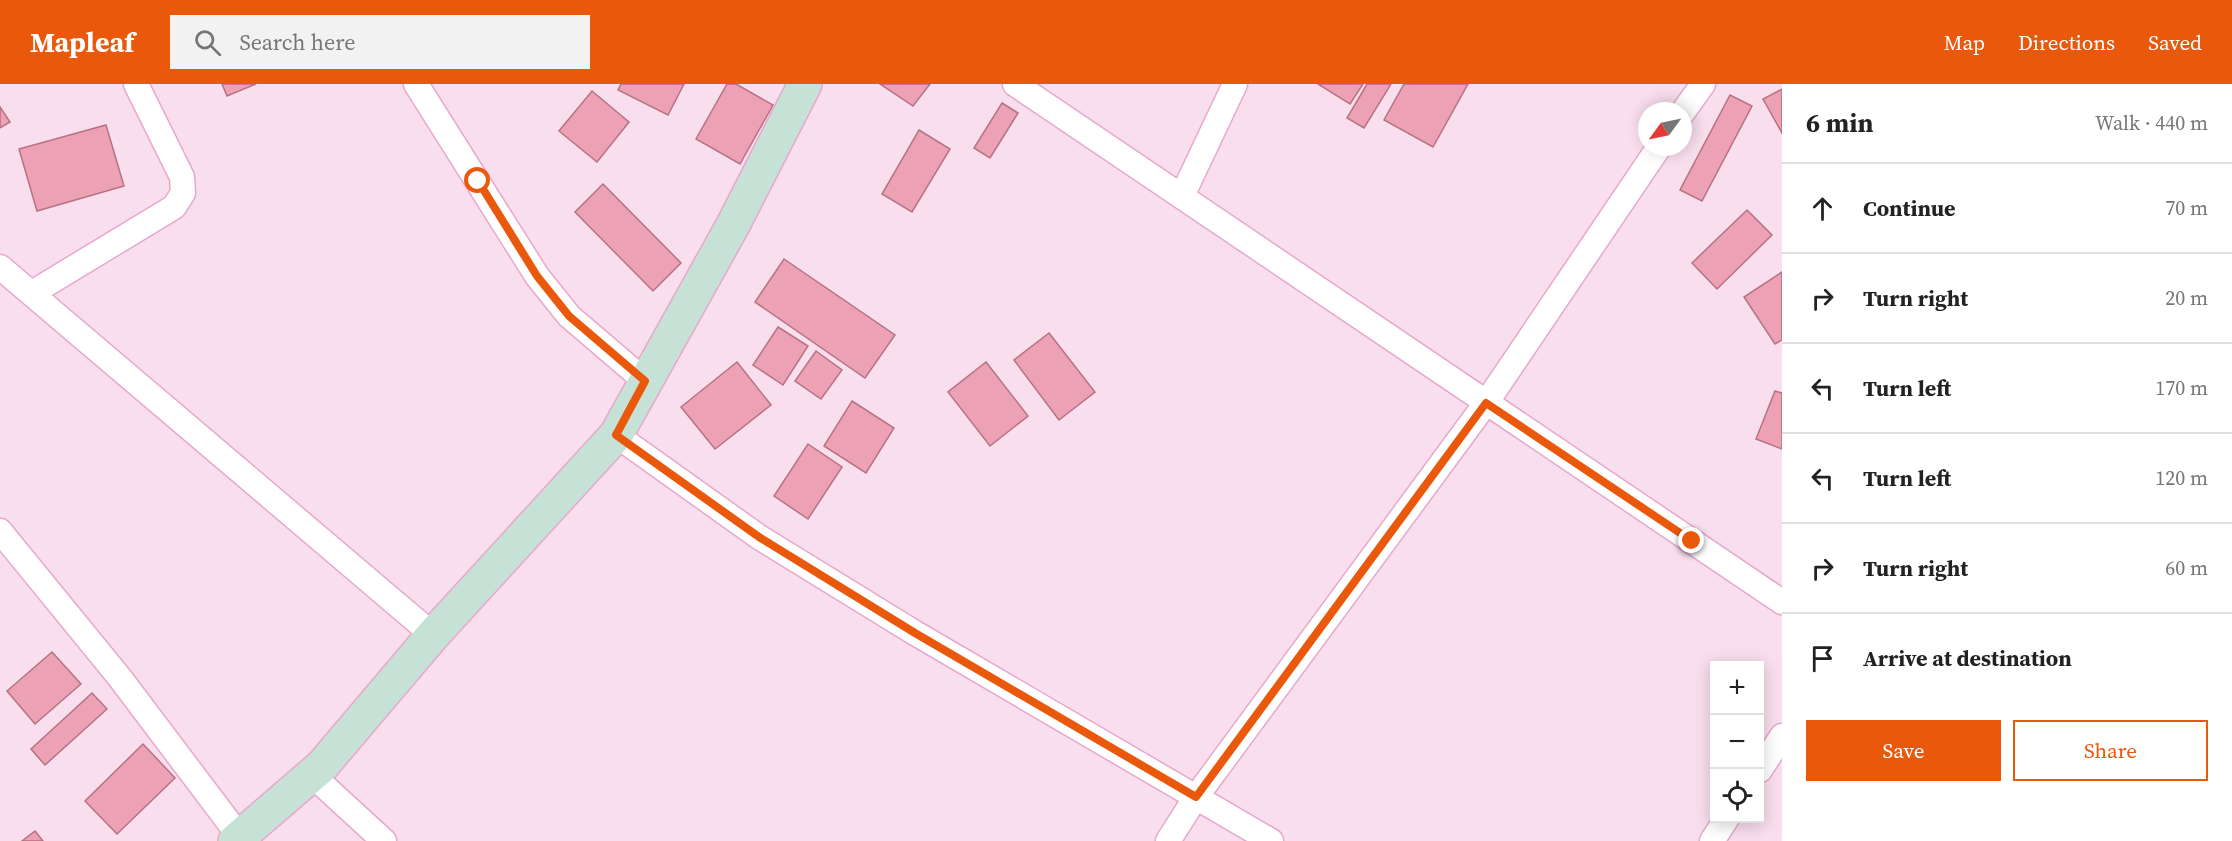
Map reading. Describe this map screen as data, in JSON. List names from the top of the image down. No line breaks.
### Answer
{"north":"bottom left","page":{"header":"Mapleaf","search":"Search here","nav":["Map","Directions","Saved"],"heading":["6 min","Walk · 440 m"],"list":[["Continue","70 m"],["Turn right","20 m"],["Turn left","170 m"],["Turn left","120 m"],["Turn right","60 m"],"Arrive at destination"],"map_buttons":["+","−"],"buttons":["Save","Share"]}}
